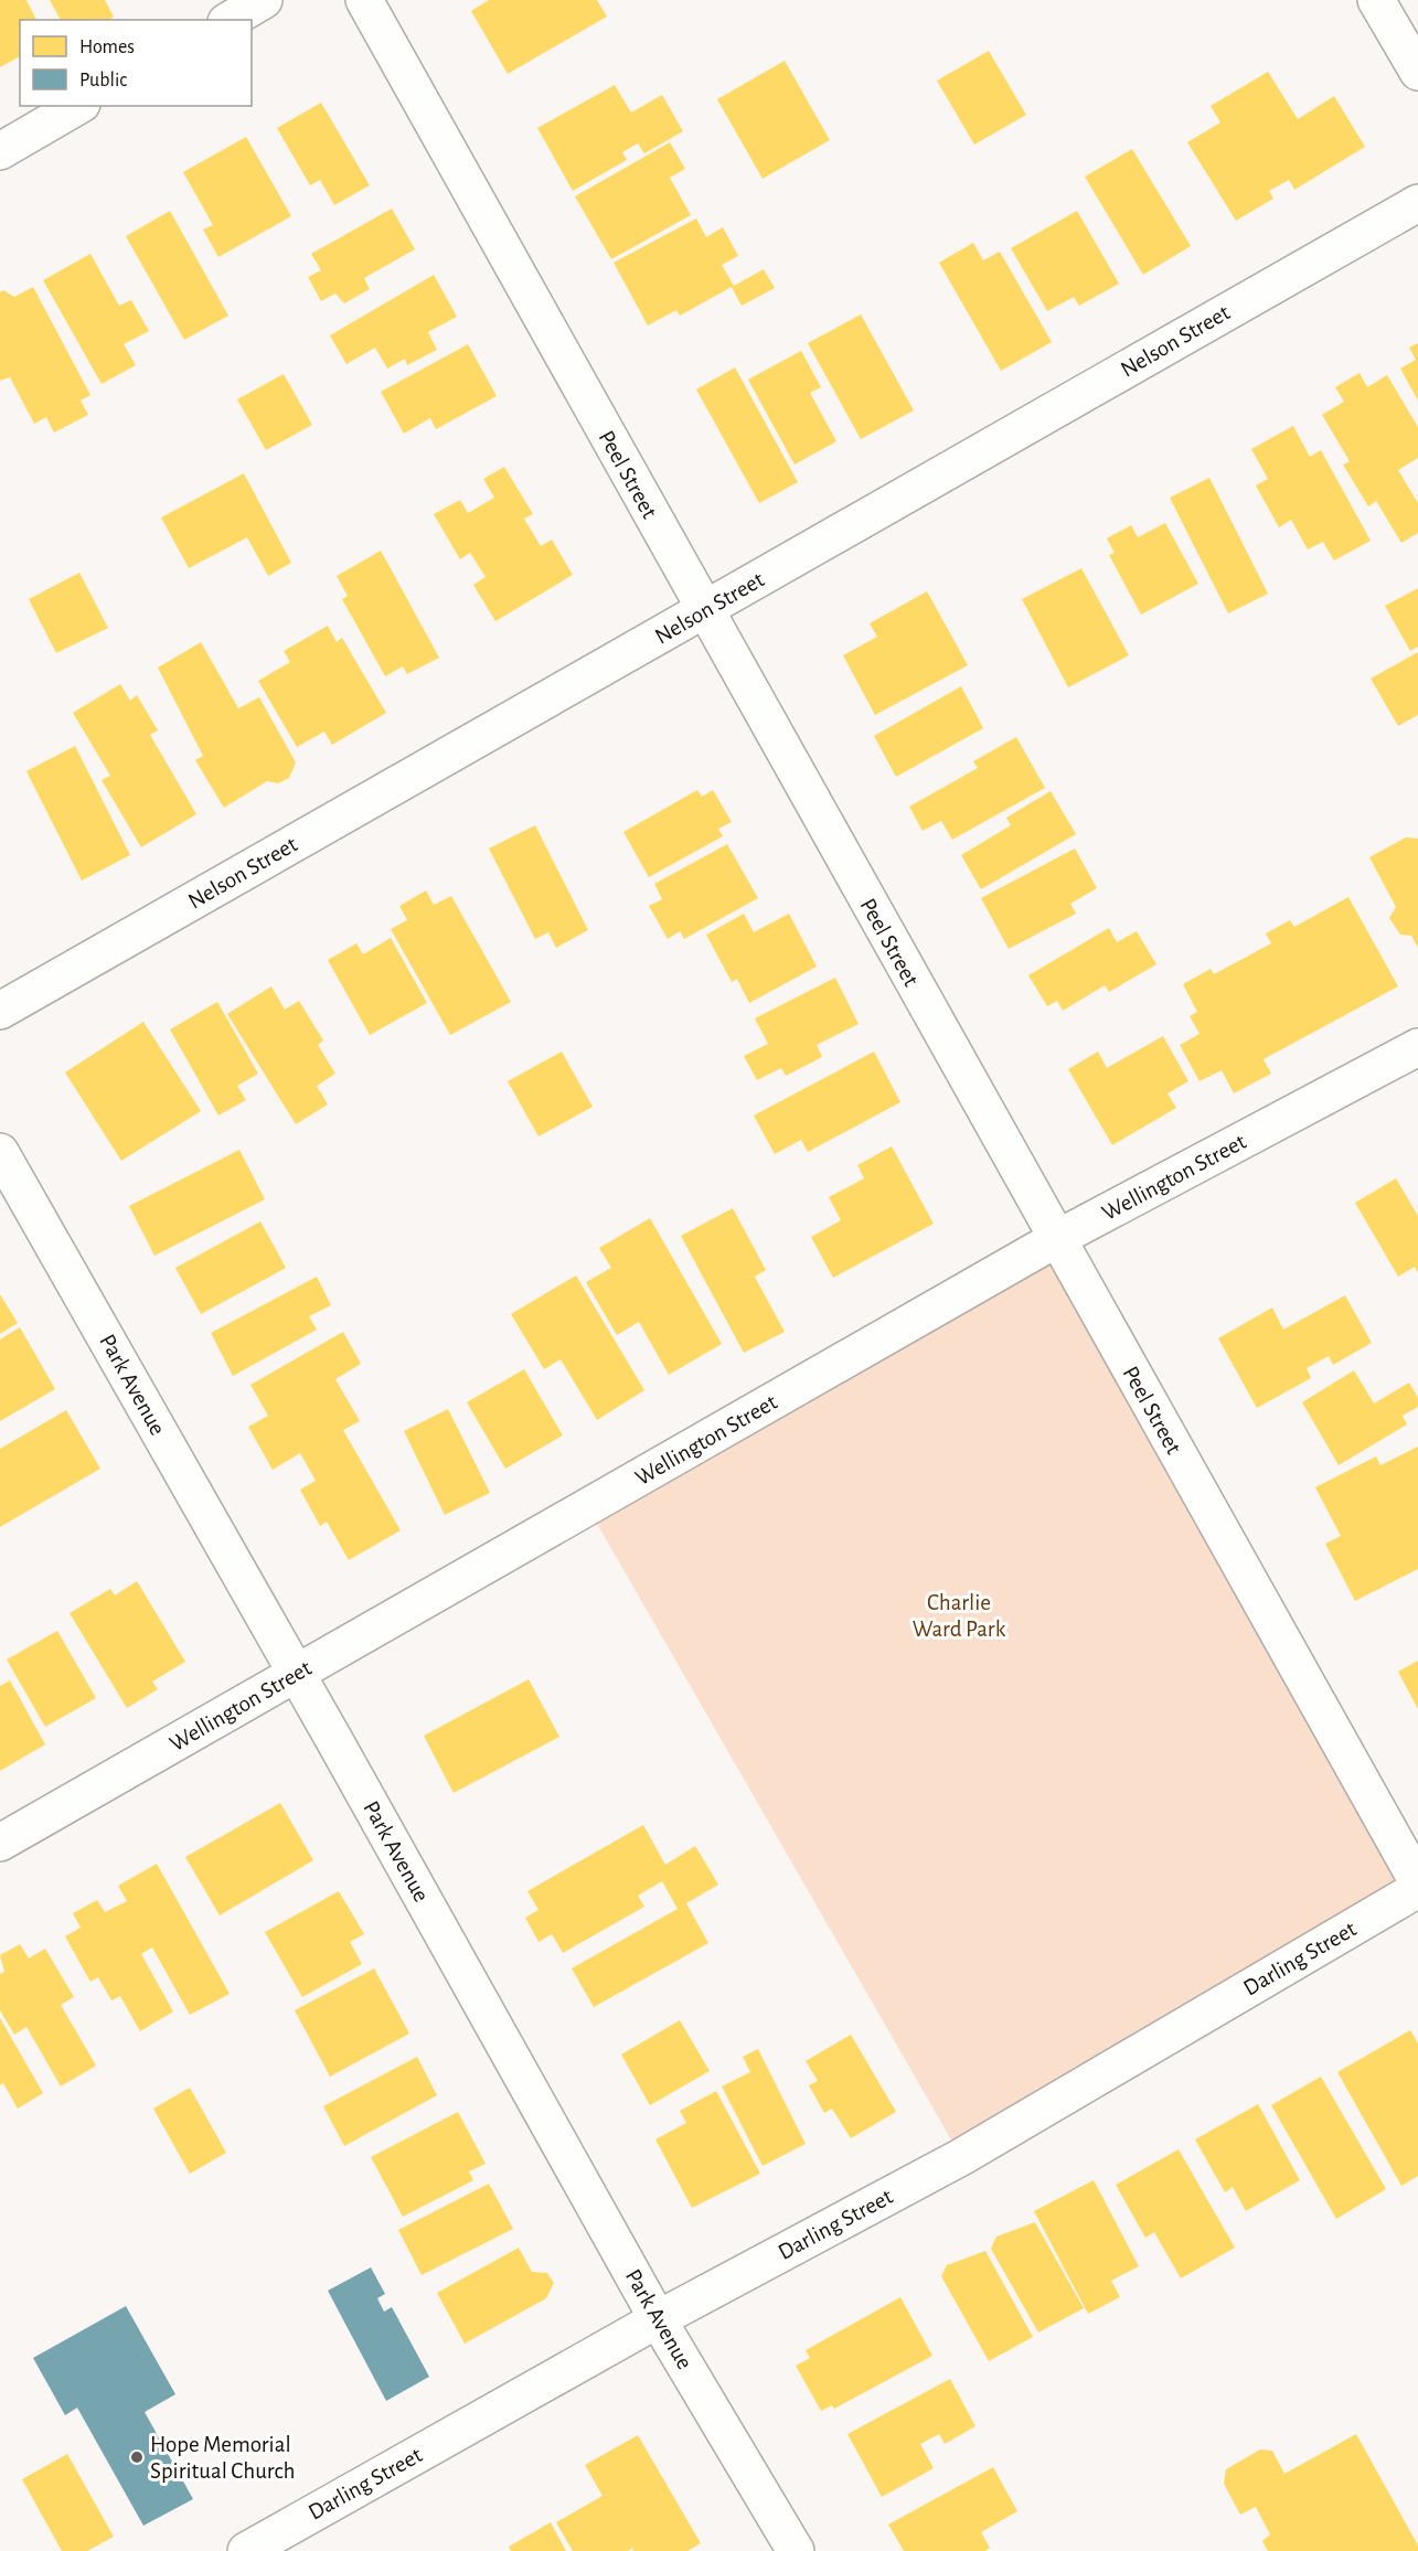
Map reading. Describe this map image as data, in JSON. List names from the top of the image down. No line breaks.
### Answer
{"streets":{"street":["Nelson Street","Peel Street","Wellington Street","Park Avenue","Darling Street"]},"crossings":[["Nelson Street","Peel Street"],["Peel Street","Wellington Street"],["Wellington Street","Park Avenue"],["Park Avenue","Darling Street"]],"parks":["Charlie Ward Park"],"places":["Hope Memorial Spiritual Church"],"legend":["Homes","Public"]}
